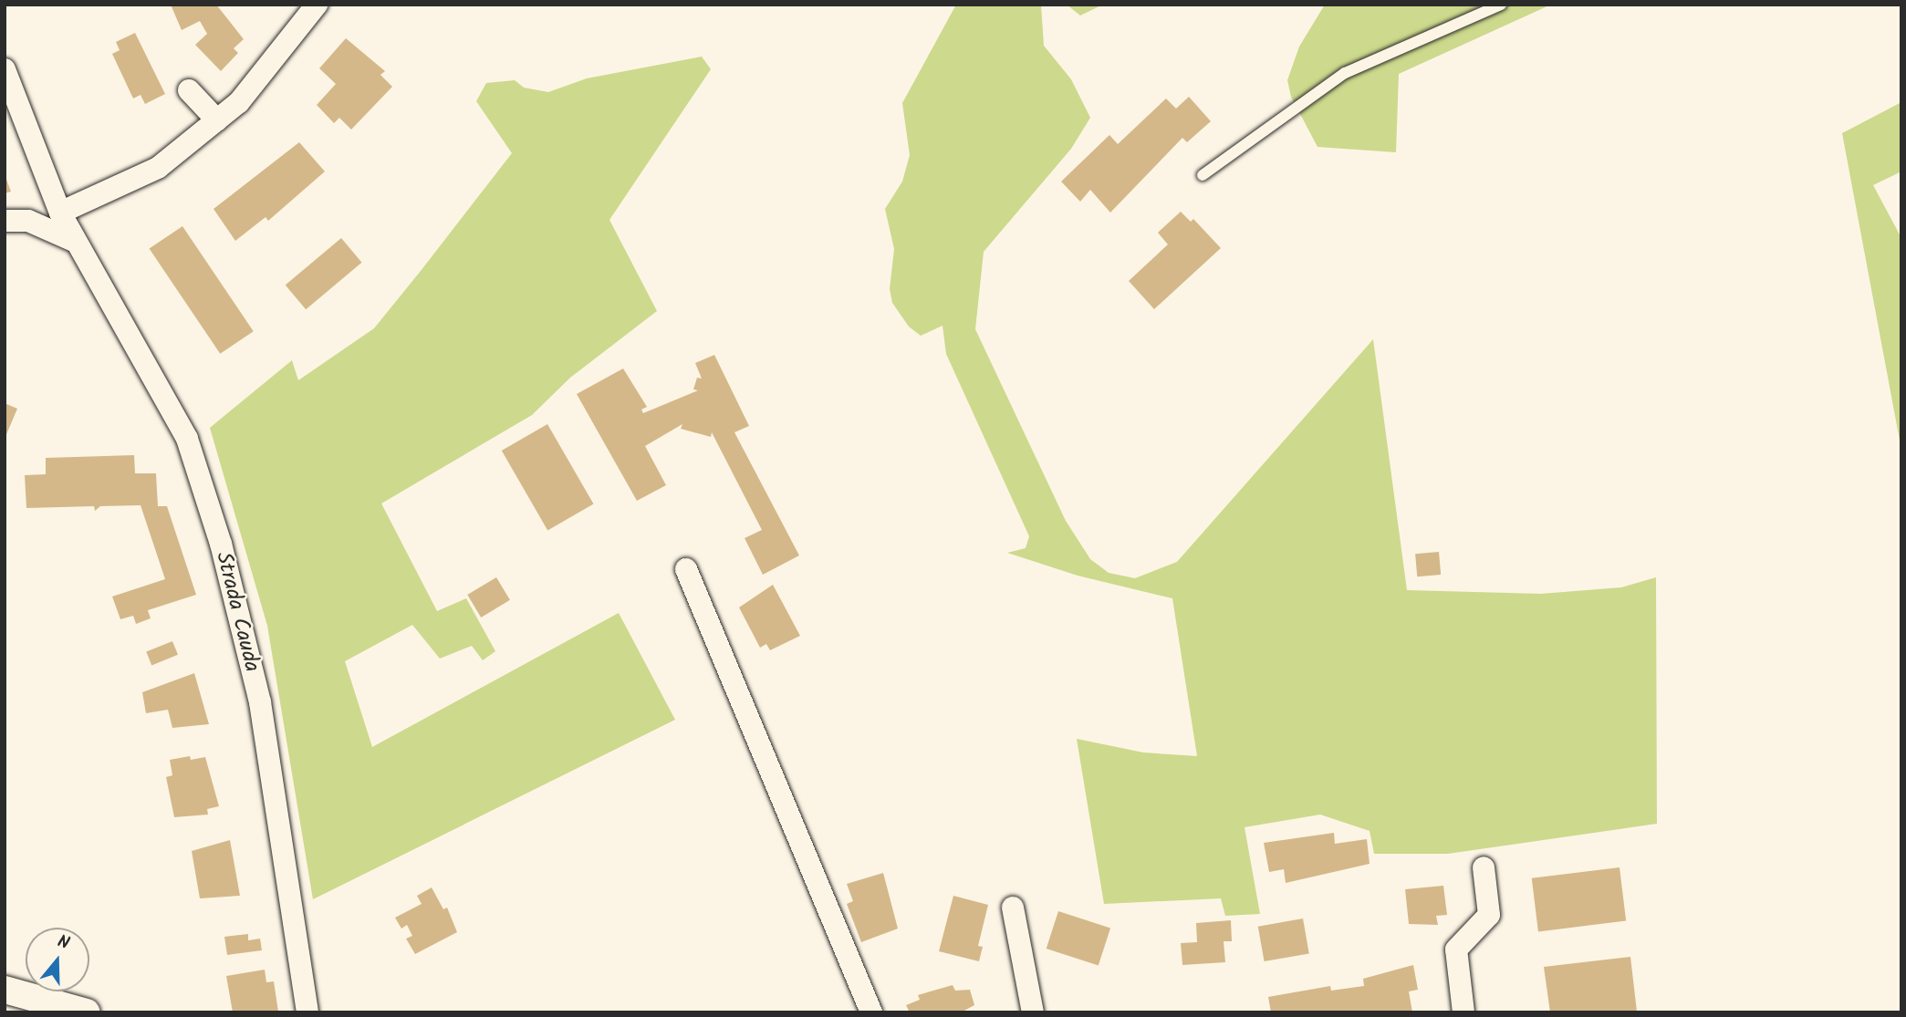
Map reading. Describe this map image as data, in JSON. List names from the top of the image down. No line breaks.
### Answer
{"streets":{"street":["Strada Cauda"]},"north":"top"}
